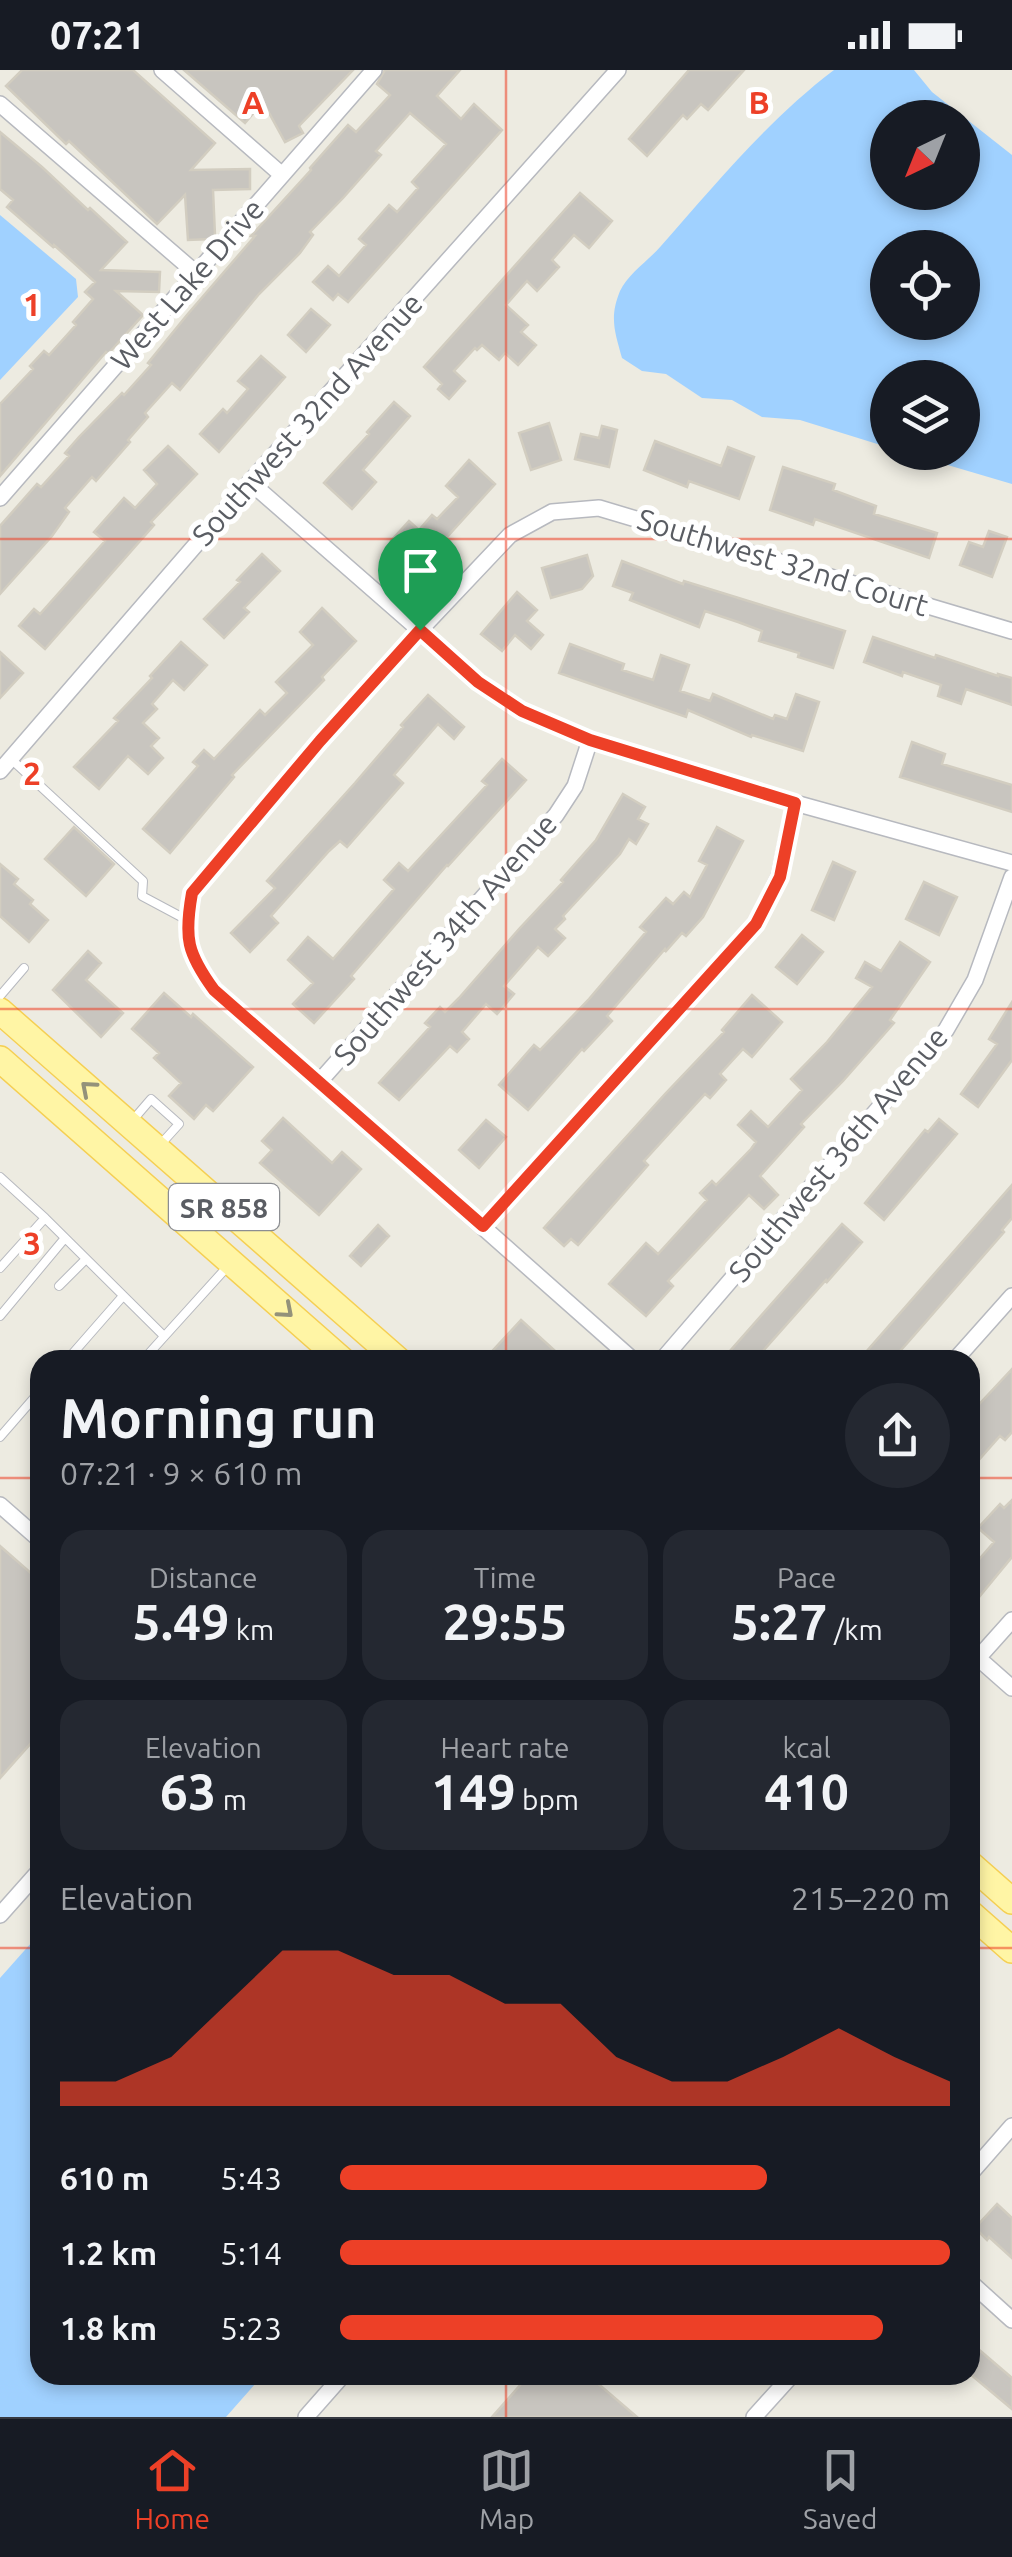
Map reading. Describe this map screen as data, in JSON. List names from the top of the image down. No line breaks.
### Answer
{"streets":{"main road":["SR 858"],"street":["West Lake Drive","Southwest 32nd Avenue","Southwest 32nd Court","Southwest 34th Avenue","Southwest 36th Avenue"]},"north":"bottom left","page":{"status":"07:21","heading":["Morning run","07:21 · 9 × 610 m"],"stats":[["Distance","5.49 km"],["Time","29:55"],["Pace","5:27 /km"],["Elevation","63 m"],["Heart rate","149 bpm"],["kcal","410"]],"chart":["Elevation","215–220 m"],"list":[{"name":"610 m","note":"5:43"},{"name":"1.2 km","note":"5:14"},{"name":"1.8 km","note":"5:23"}],"tabs":["Home","Map","Saved"]},"grid":{"columns":["A","B"],"rows":["1","2","3"]}}
